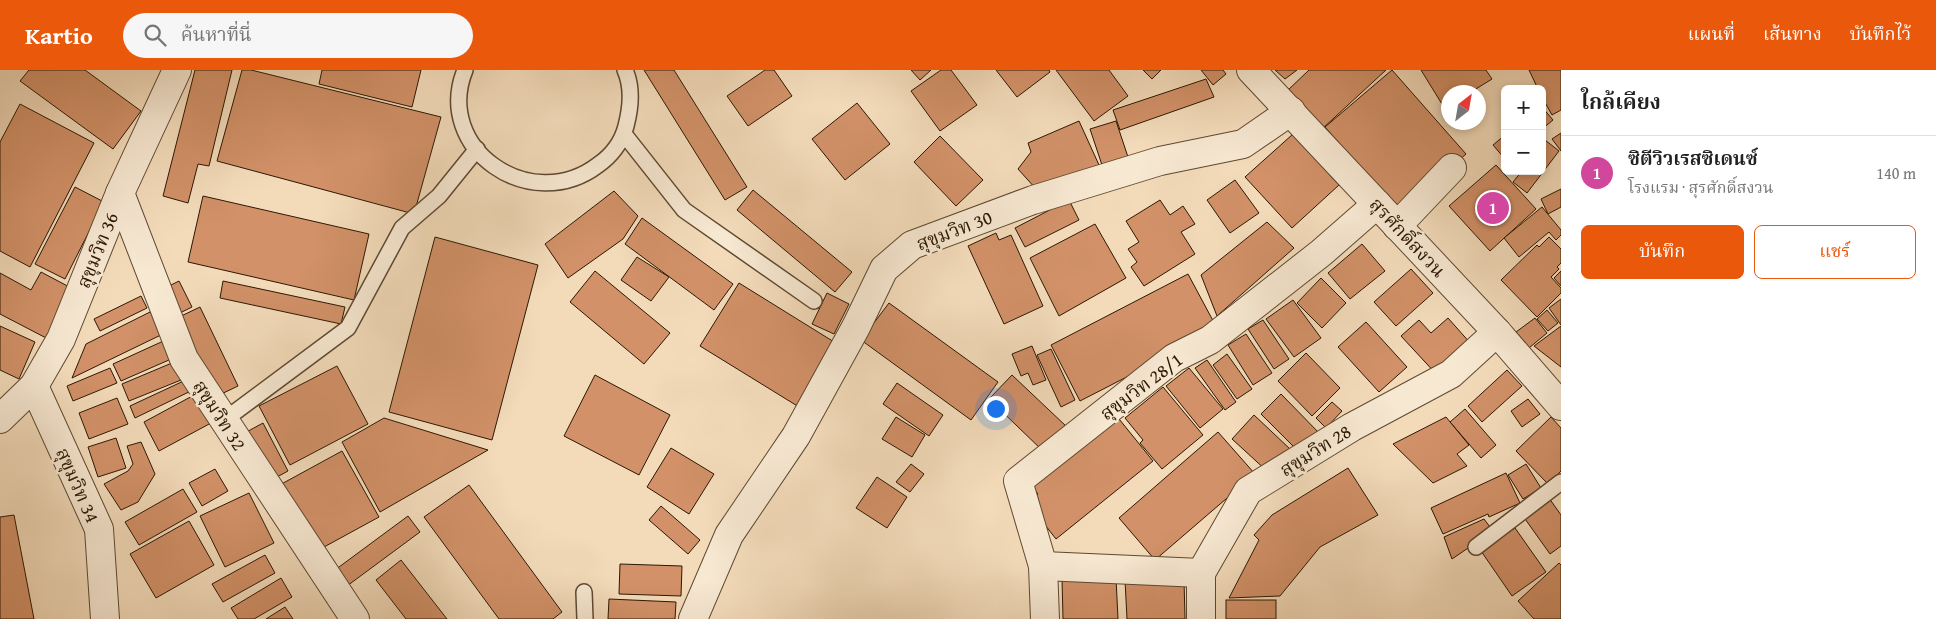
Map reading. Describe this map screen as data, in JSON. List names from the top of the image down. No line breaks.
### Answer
{"streets":{"street":["สุขุมวิท 30","สุรศักดิ์สงวน","สุขุมวิท 36","สุขุมวิท 28/1","สุขุมวิท 32","สุขุมวิท 28","สุขุมวิท 34"]},"crossings":[["สุขุมวิท 30","สุรศักดิ์สงวน"],["สุรศักดิ์สงวน","สุขุมวิท 28/1"],["สุรศักดิ์สงวน","สุขุมวิท 28"],["สุขุมวิท 36","สุขุมวิท 32"],["สุขุมวิท 36","สุขุมวิท 34"]],"north":"top right","page":{"header":"Kartio","search":"ค้นหาที่นี่","nav":["แผนที่","เส้นทาง","บันทึกไว้"],"heading":"ใกล้เคียง","map_buttons":["+","−"],"list":[{"mark":"1","name":"ซิตีวิวเรสซิเดนซ์","note":"โรงแรม · สุรศักดิ์สงวน","value":"140 m"}],"pins":"1","buttons":["บันทึก","แชร์"]}}
